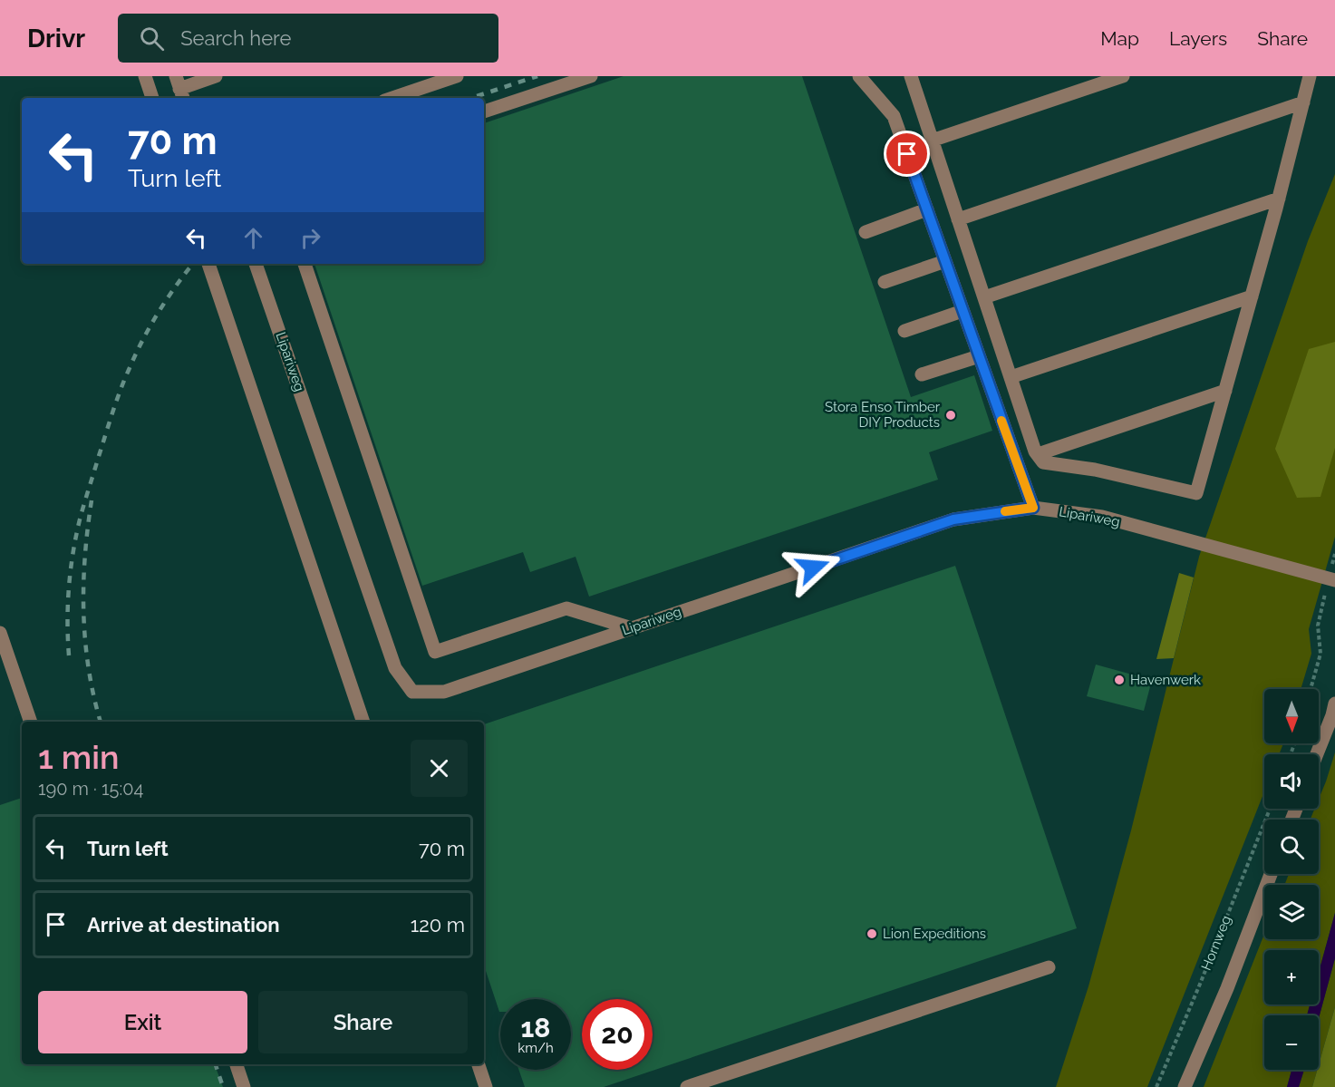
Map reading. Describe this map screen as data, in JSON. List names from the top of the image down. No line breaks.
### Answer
{"streets":{"street":["Lipariweg","Hornweg"]},"places":["Stora Enso Timber DIY Products","Havenwerk","Lion Expeditions"],"north":"bottom","page":{"header":"Drivr","search":"Search here","nav":["Map","Layers","Share"],"turn":["70 m","Turn left"],"map_buttons":["+","−"],"heading":["1 min","190 m · 15:04"],"list":[{"name":"Turn left","value":"70 m"},{"name":"Arrive at destination","value":"120 m"}],"buttons":["Exit","Share"],"speed":"18 km/h","limit":"20"}}
